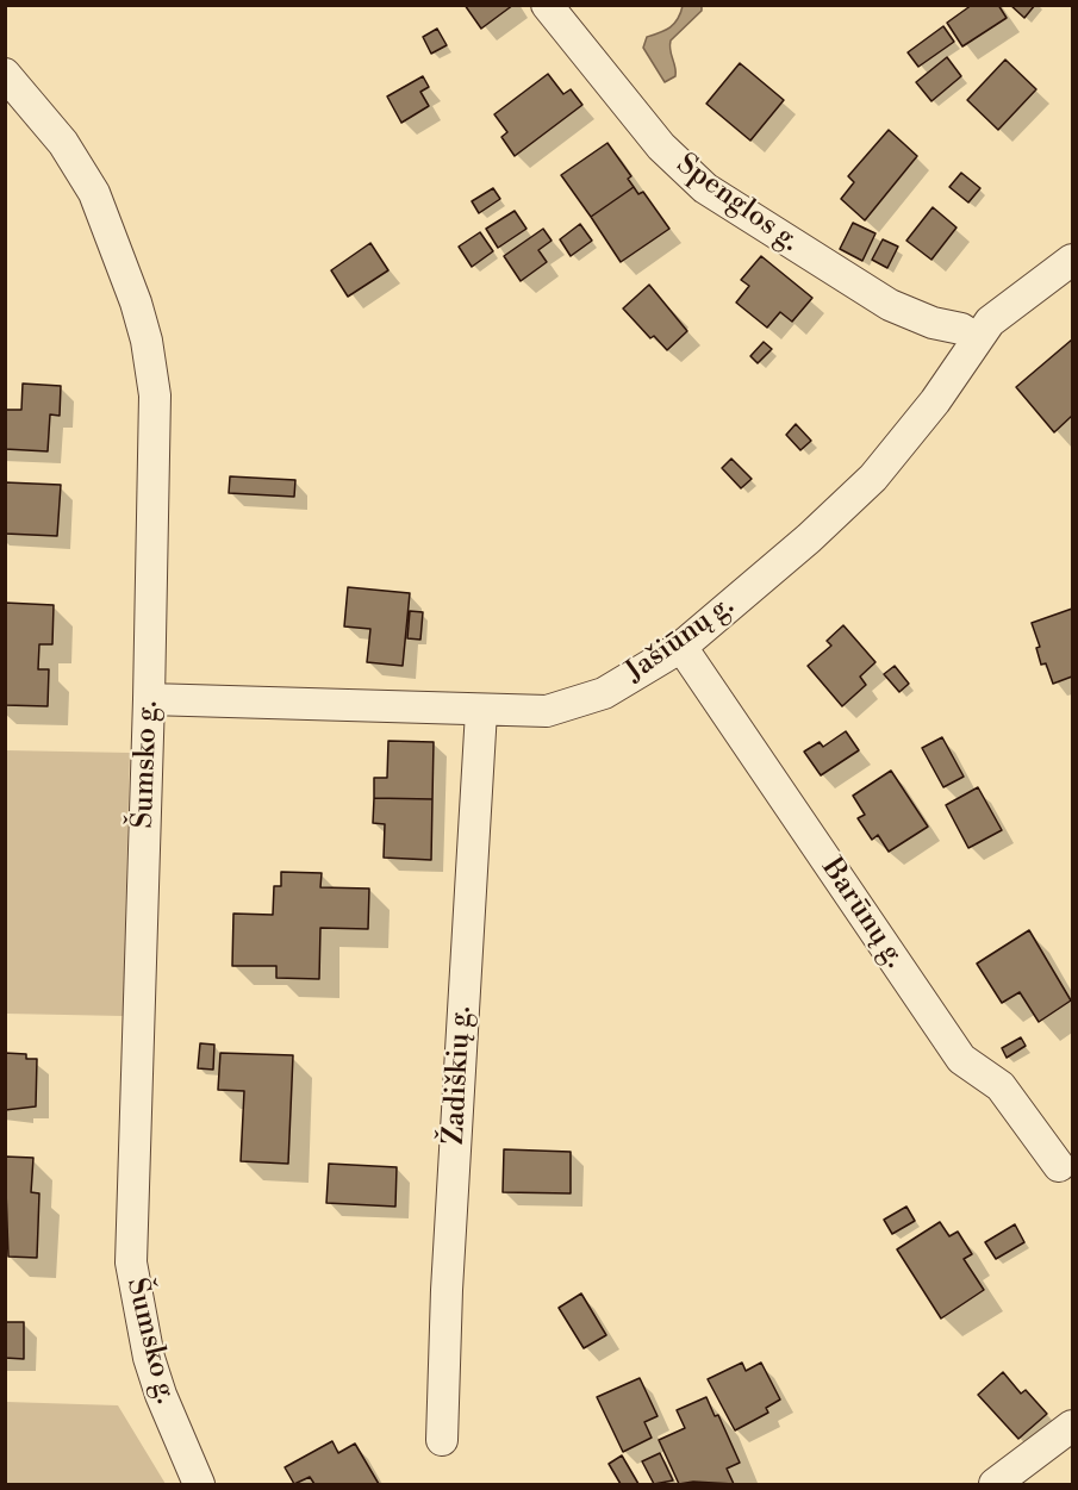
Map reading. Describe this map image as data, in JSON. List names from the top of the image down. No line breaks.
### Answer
{"streets":{"street":["Spenglos g.","Jašiūnų g.","Šumsko g.","Barūnų g.","Žadiškių g."]},"crossings":[["Spenglos g.","Jašiūnų g."],["Jašiūnų g.","Šumsko g."],["Jašiūnų g.","Barūnų g."],["Jašiūnų g.","Žadiškių g."]]}
